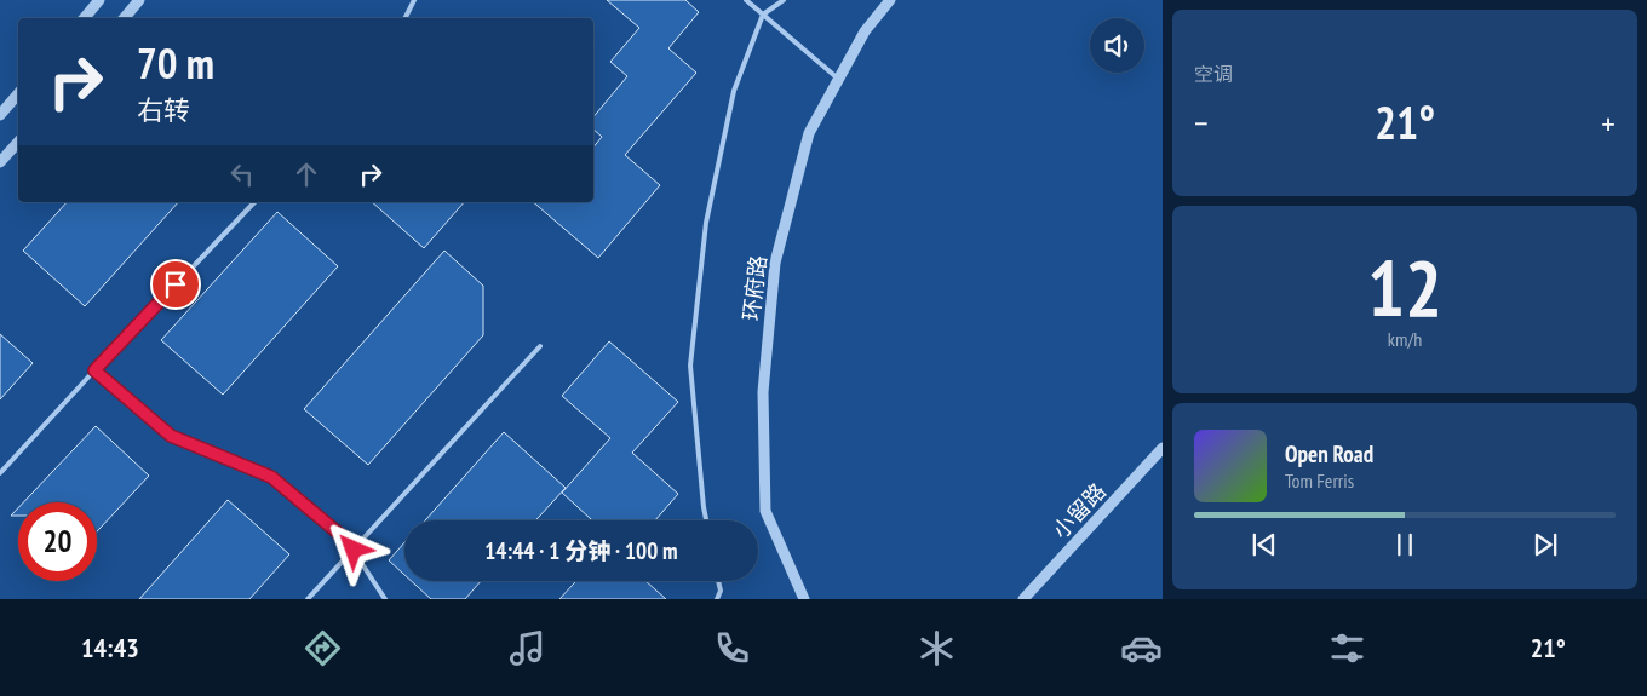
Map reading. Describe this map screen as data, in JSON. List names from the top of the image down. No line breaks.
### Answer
{"streets":{"street":["环府路","小留路"]},"page":{"tile":["空调",["12","km/h"]],"turn":["70 m","右转"],"heat":["−","21°","+"],"song":["Open Road","Tom Ferris"],"limit":"20","trip":"14:44 · 1 分钟 · 100 m","tabs":["14:43","21°"]}}
